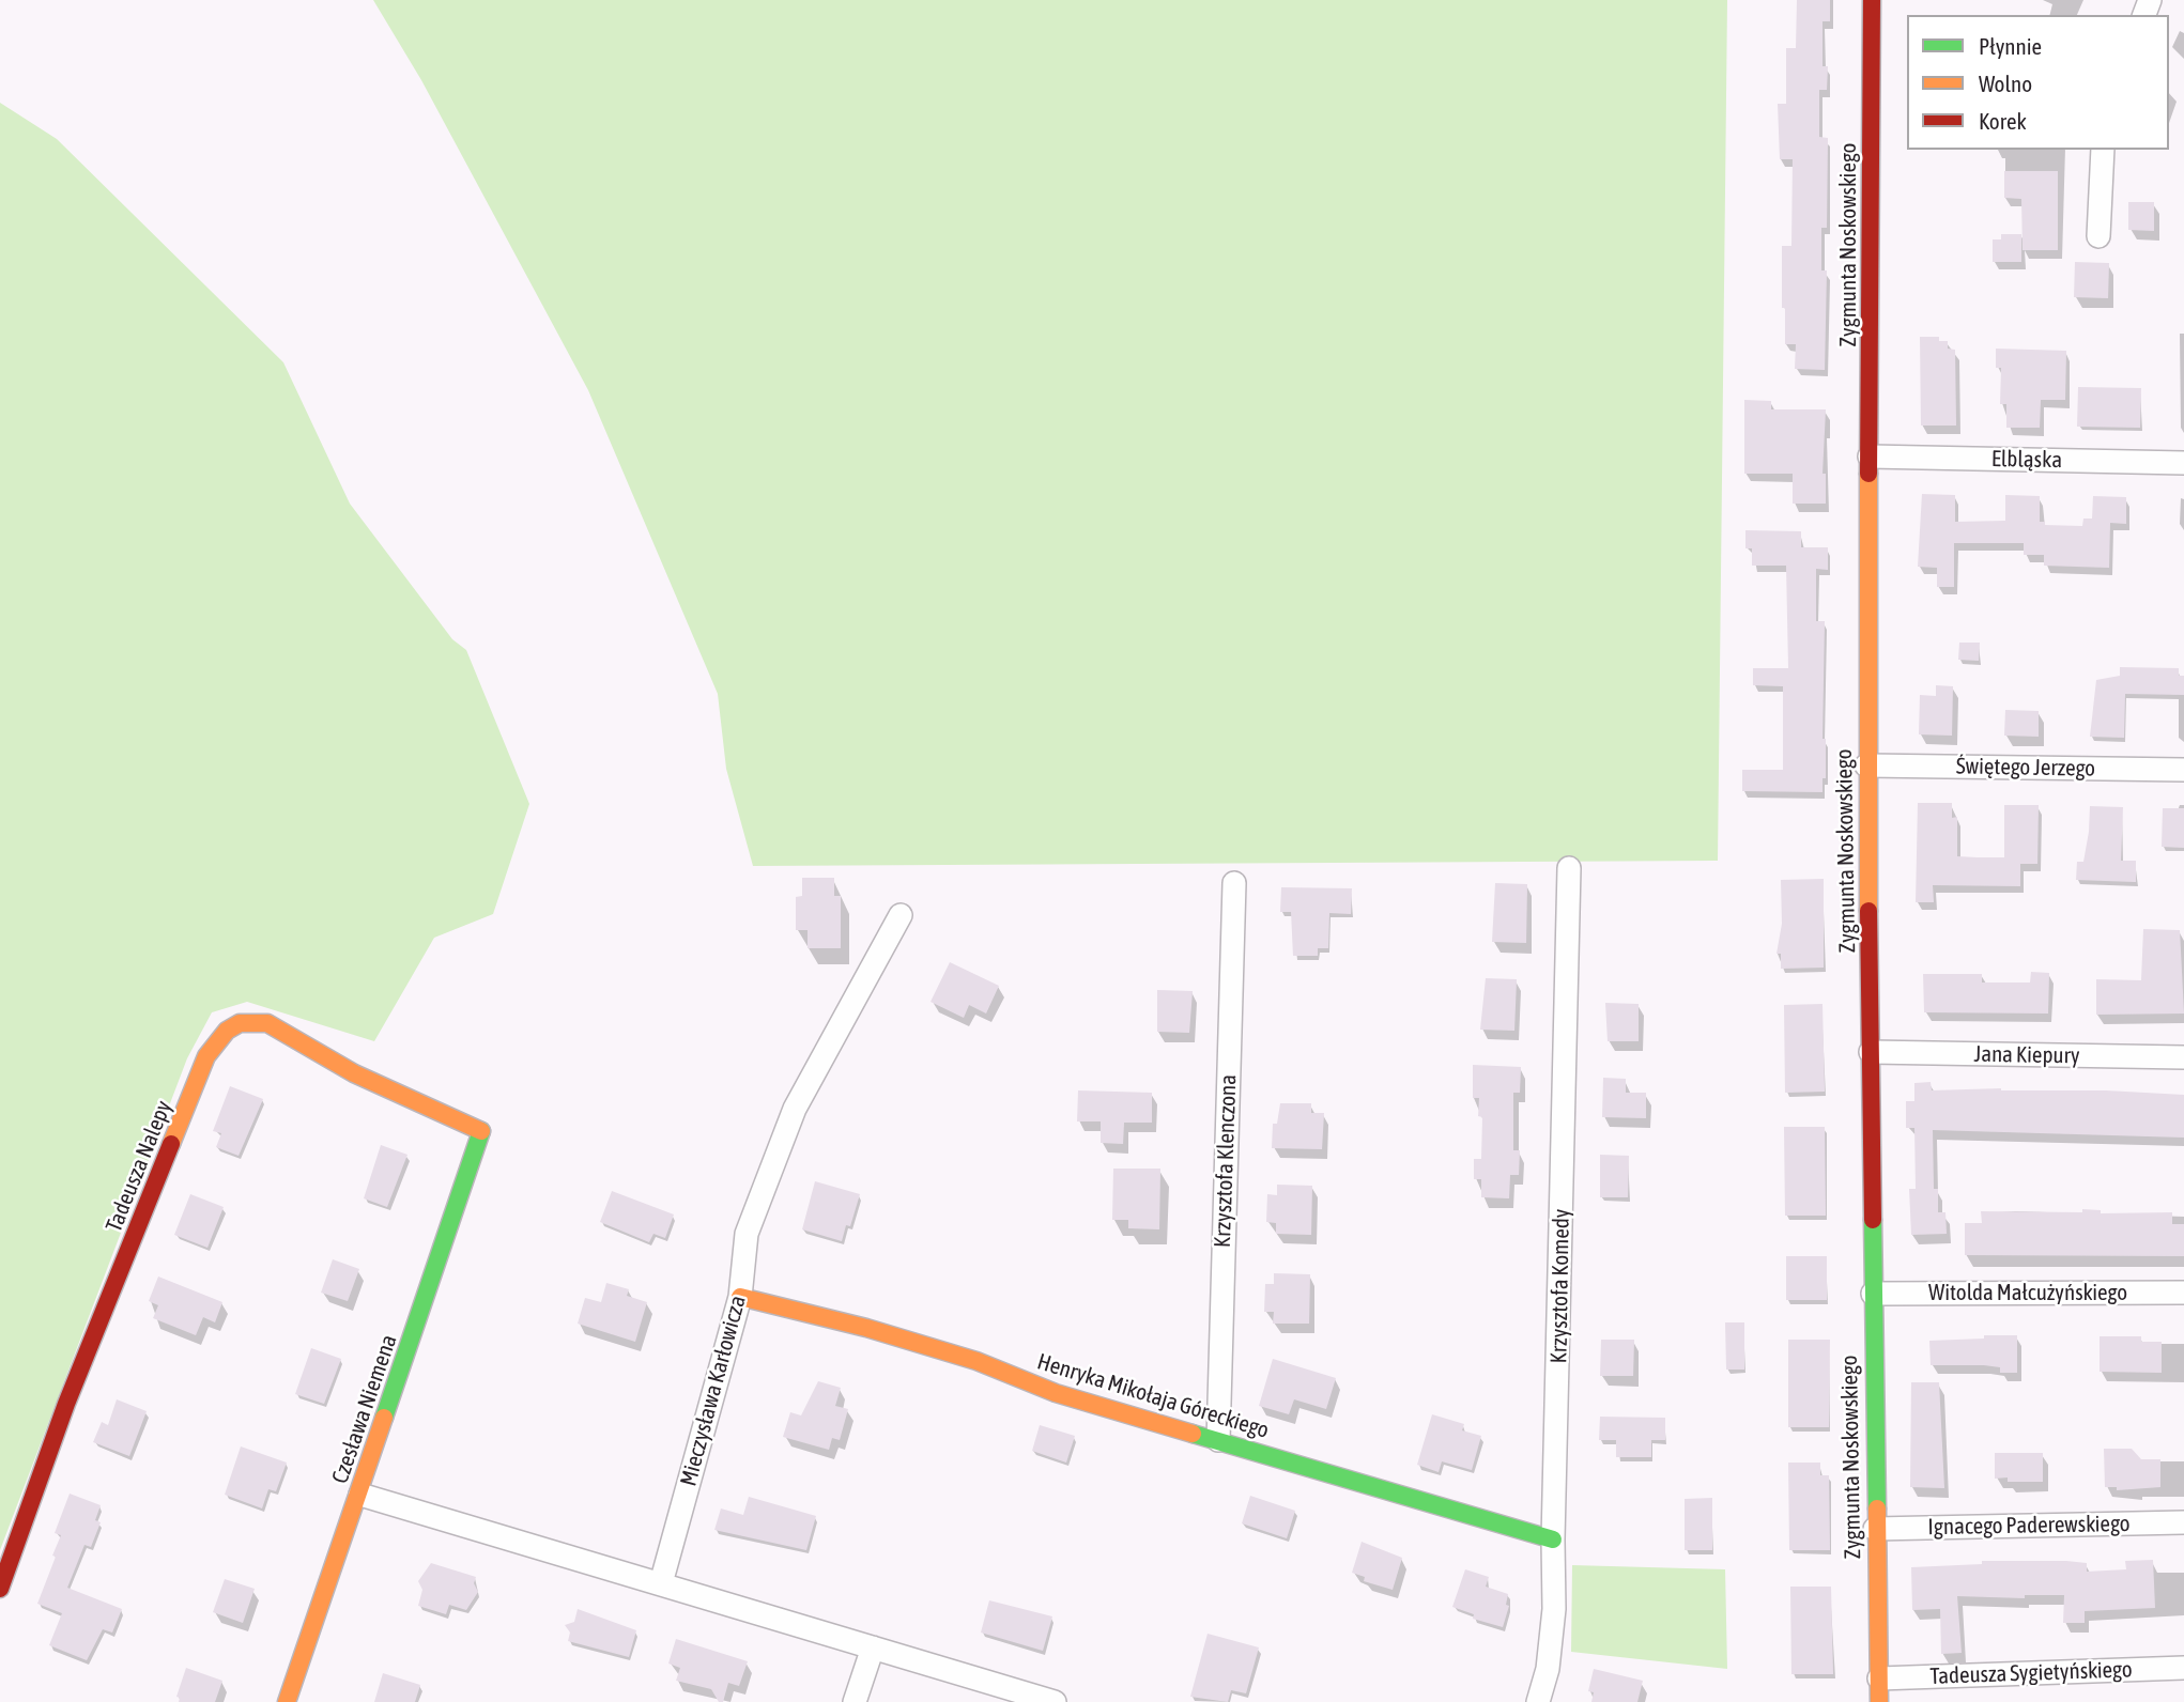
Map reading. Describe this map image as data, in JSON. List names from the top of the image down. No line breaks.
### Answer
{"streets":{"street":["Zygmunta Noskowskiego","Elbląska","Świętego Jerzego","Jana Kiepury","Krzysztofa Klenczona","Tadeusza Nalepy","Krzysztofa Komedy","Witolda Małcużyńskiego","Mieczysława Karłowicza","Henryka Mikołaja Góreckiego","Czesława Niemena","Ignacego Paderewskiego","Tadeusza Sygietyńskiego"]},"crossings":[["Zygmunta Noskowskiego","Elbląska"],["Zygmunta Noskowskiego","Świętego Jerzego"],["Zygmunta Noskowskiego","Jana Kiepury"],["Zygmunta Noskowskiego","Witolda Małcużyńskiego"],["Zygmunta Noskowskiego","Ignacego Paderewskiego"],["Zygmunta Noskowskiego","Tadeusza Sygietyńskiego"],["Krzysztofa Klenczona","Henryka Mikołaja Góreckiego"],["Tadeusza Nalepy","Czesława Niemena"],["Krzysztofa Komedy","Henryka Mikołaja Góreckiego"],["Mieczysława Karłowicza","Henryka Mikołaja Góreckiego"]],"legend":["Płynnie","Wolno","Korek"]}
